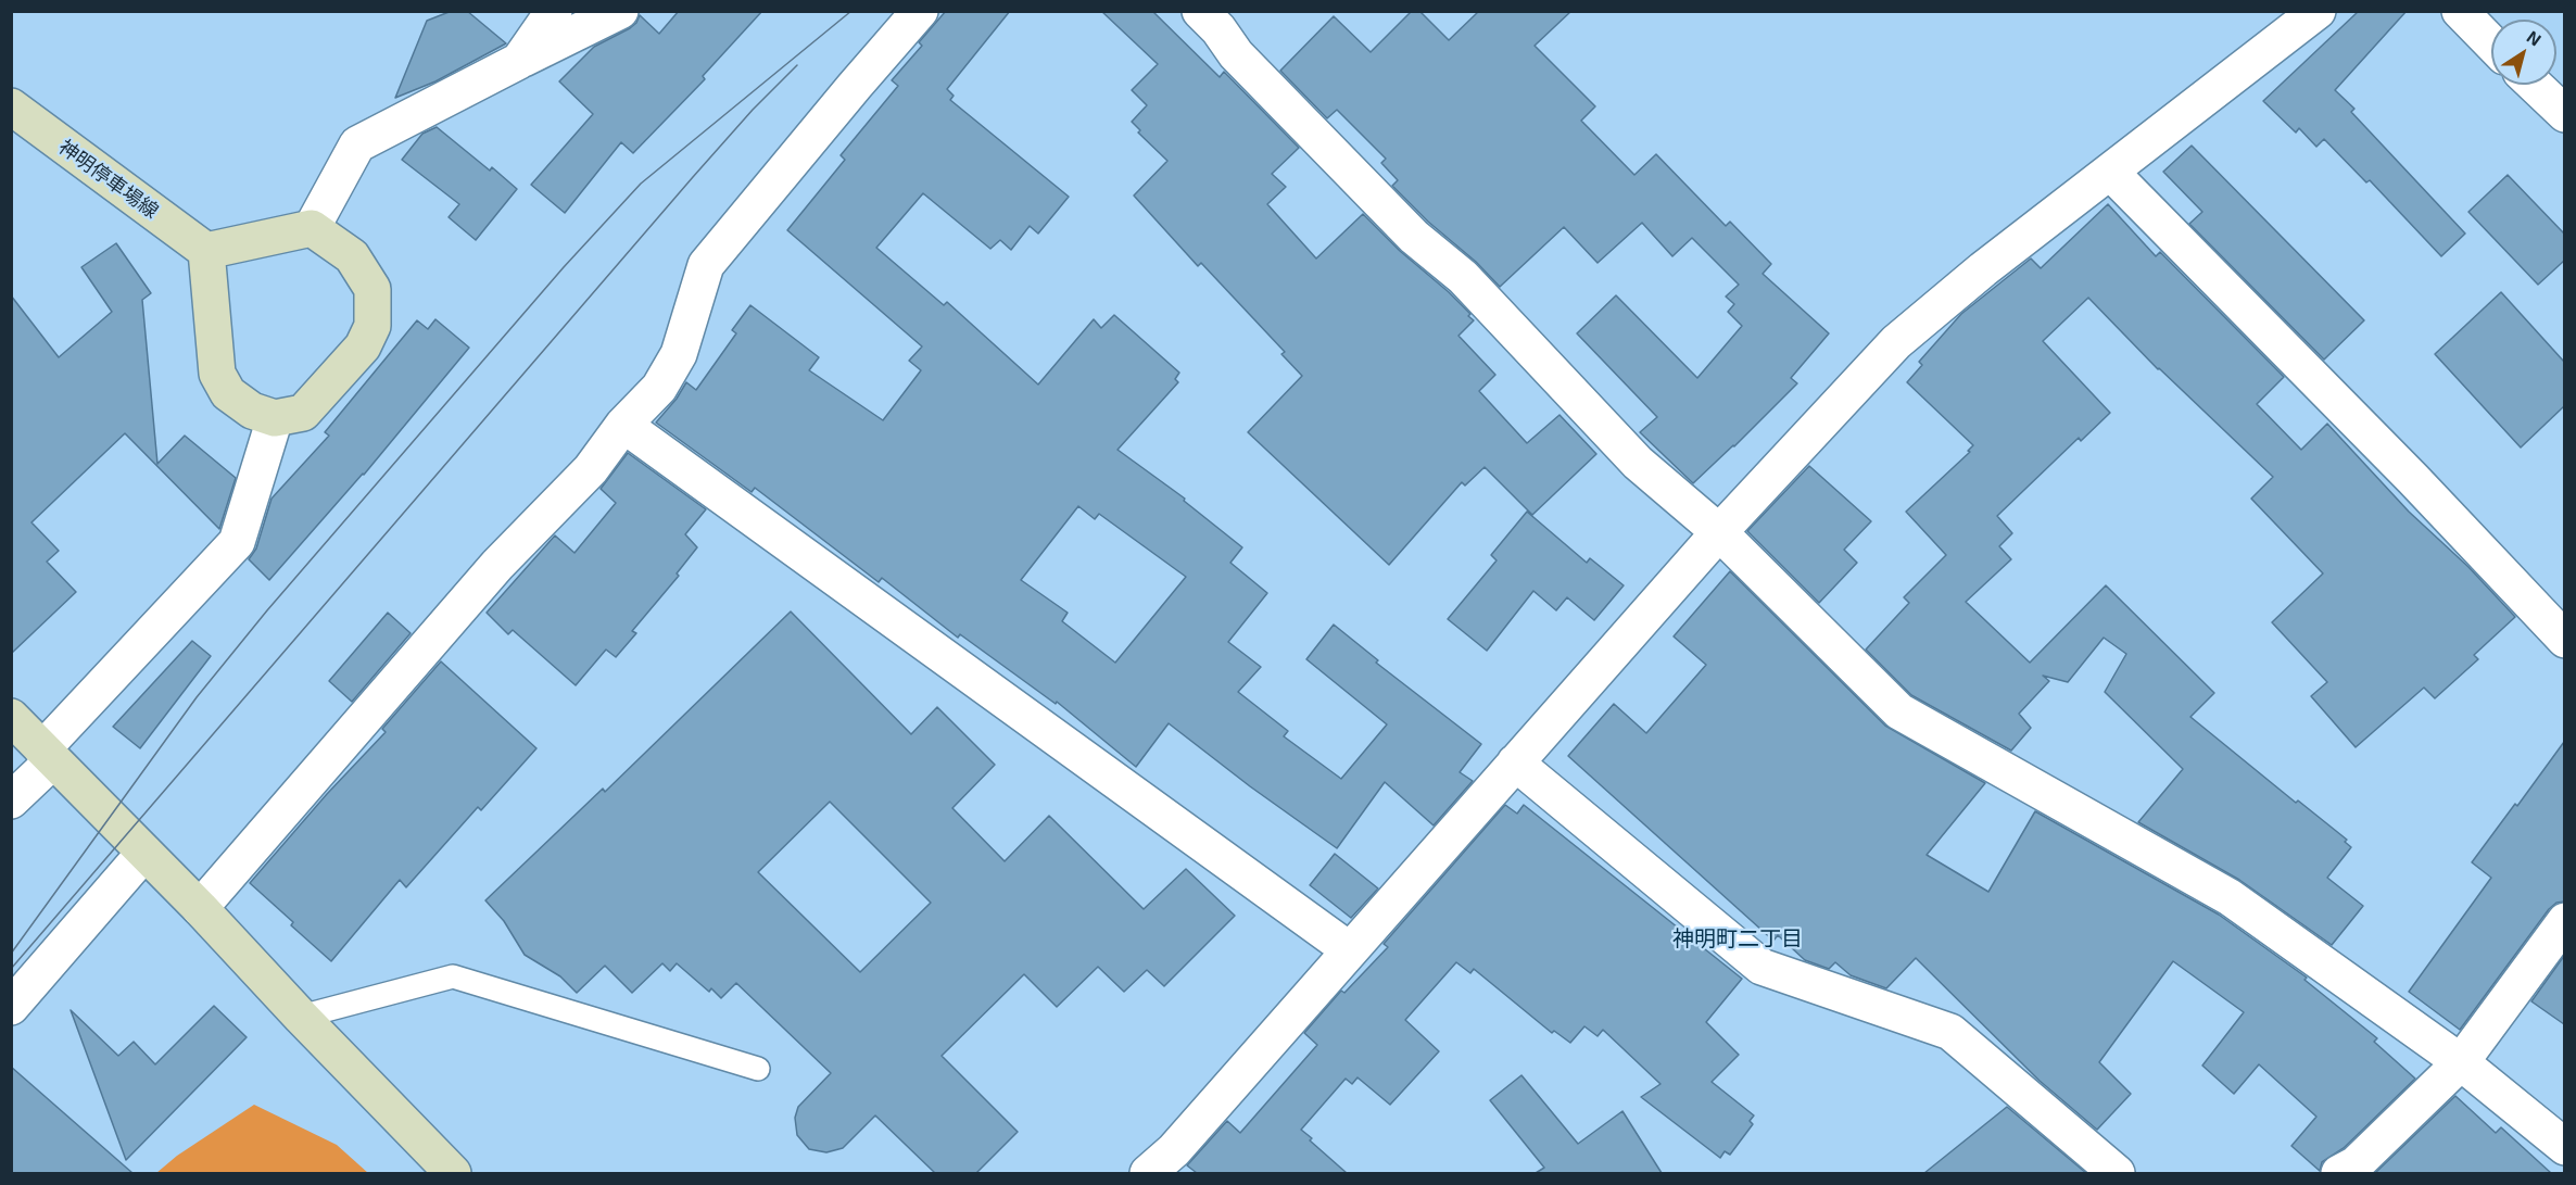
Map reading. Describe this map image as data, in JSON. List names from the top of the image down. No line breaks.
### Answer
{"streets":{"main road":["神明停車場線"]},"districts":["神明町二丁目"],"north":"top right"}
